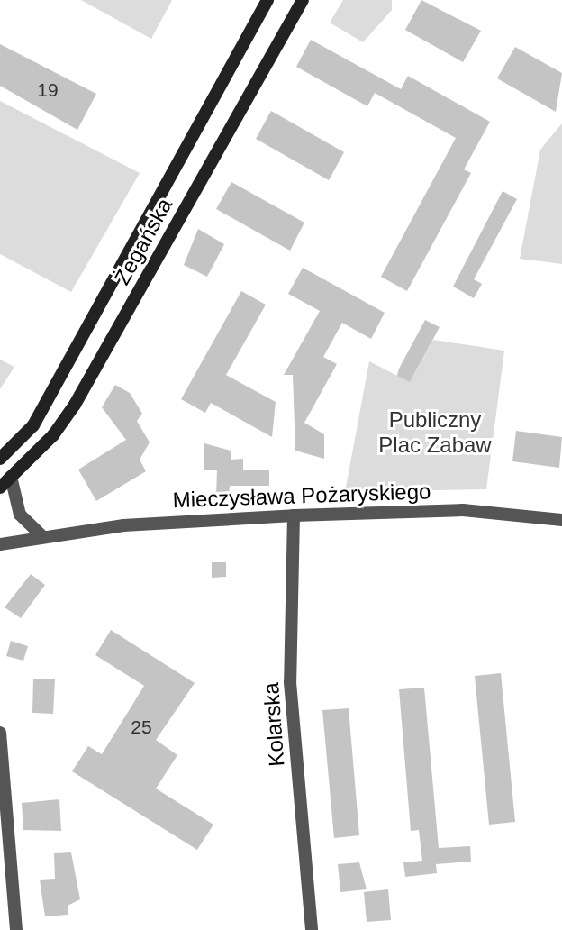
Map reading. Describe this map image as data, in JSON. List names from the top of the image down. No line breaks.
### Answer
{"streets":{"street":["Żegańska","Mieczysława Pożaryskiego","Kolarska"]},"crossings":[["Mieczysława Pożaryskiego","Kolarska"]],"parks":["Publiczny Plac Zabaw"],"house_numbers":["19","25"]}
